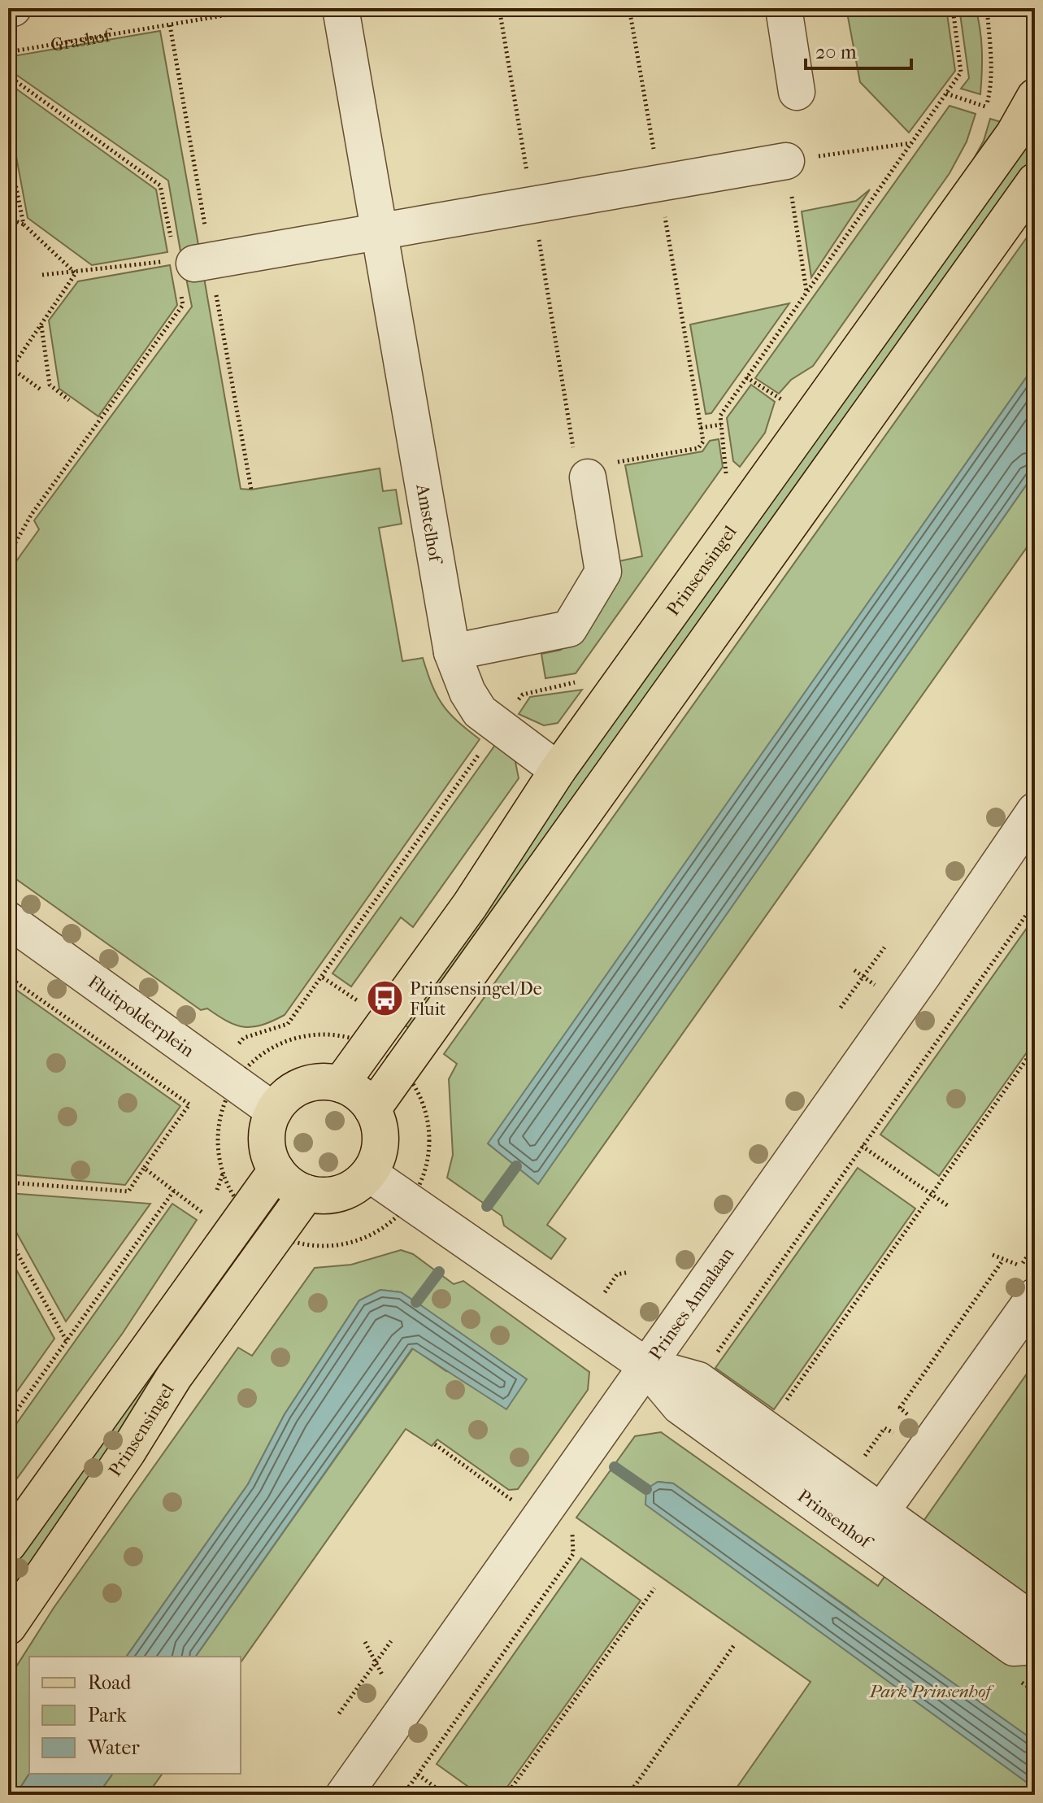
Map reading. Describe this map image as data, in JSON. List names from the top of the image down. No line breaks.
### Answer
{"streets":{"main road":["Prinsensingel"],"street":["Amstelhof","Fluitpolderplein","Prinses Annalaan","Prinsenhof"],"path":["Grashof"]},"crossings":[["Amstelhof","Prinsensingel"],["Prinsensingel","Fluitpolderplein"],["Prinsensingel","Prinsenhof"],["Fluitpolderplein","Prinsenhof"],["Prinses Annalaan","Prinsenhof"]],"parks":["Park Prinsenhof"],"places":{"bus stop":["Prinsensingel/De Fluit"]},"legend":["Road","Park","Water"],"scale_bar":"20 m"}
